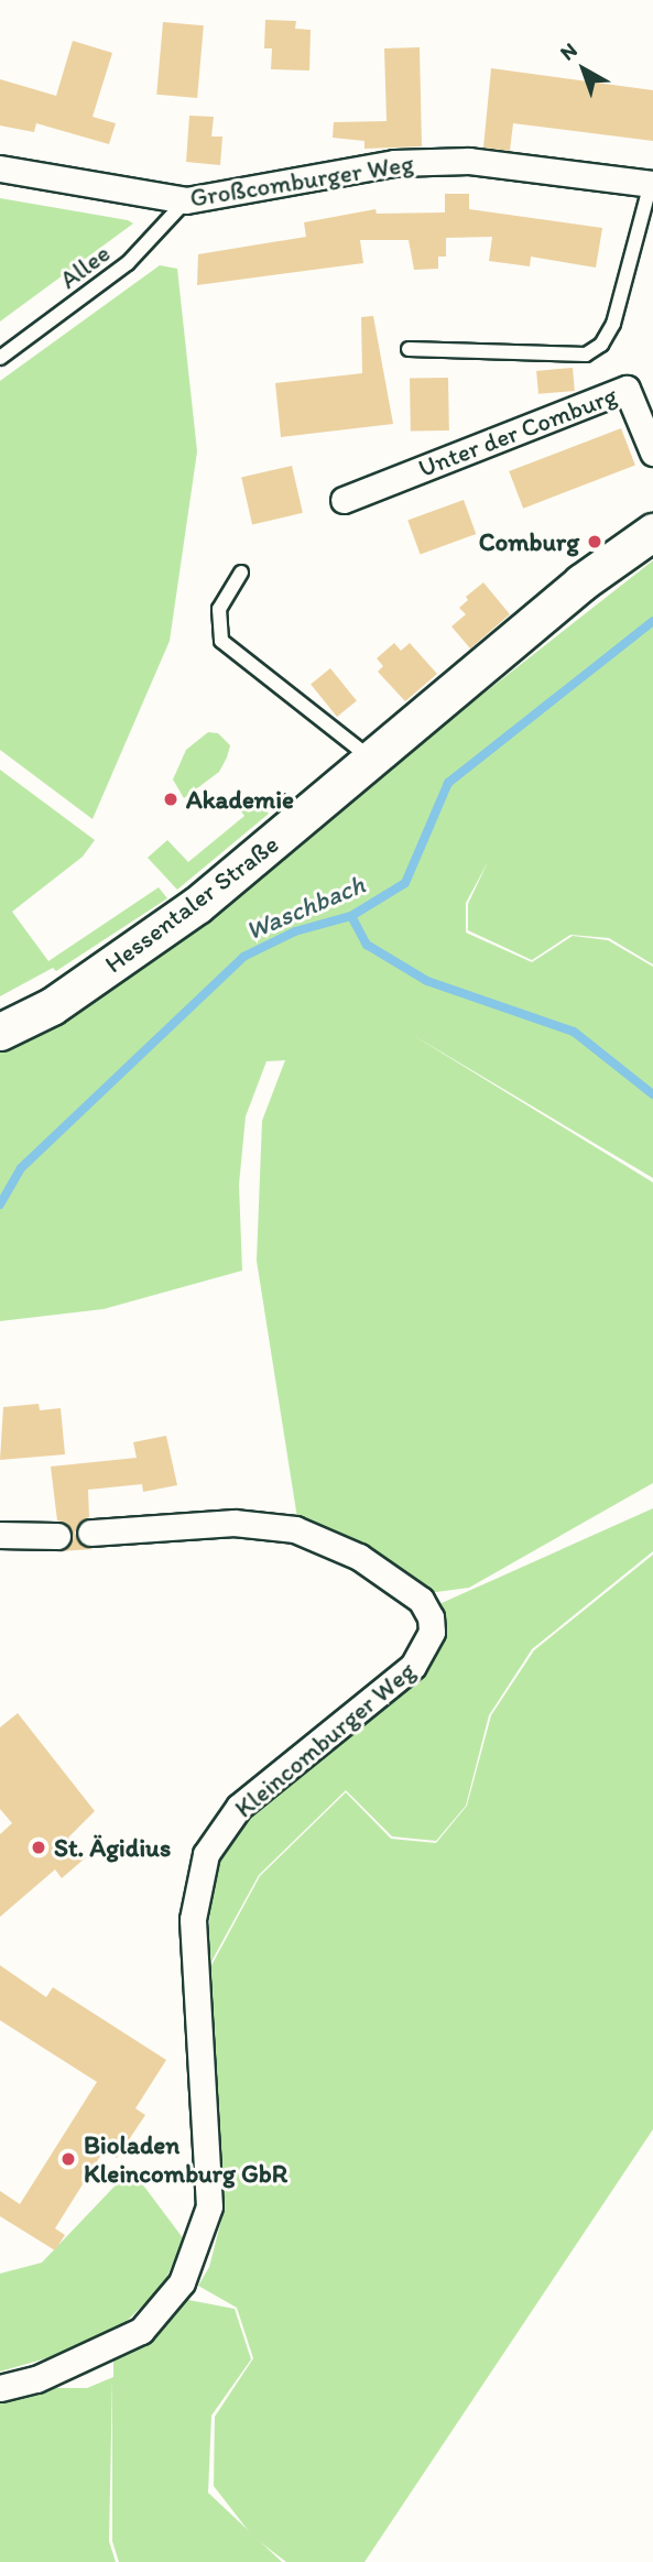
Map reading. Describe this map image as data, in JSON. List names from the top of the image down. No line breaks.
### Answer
{"streets":{"main road":["Hessentaler Straße"],"street":["Großcomburger Weg","Unter der Comburg","Kleincomburger Weg"],"lane":["Allee"]},"crossings":[["Großcomburger Weg","Allee"]],"water":["Waschbach"],"places":["Comburg","Akademie","St. Ägidius","Bioladen Kleincomburg GbR"],"north":"top left"}
